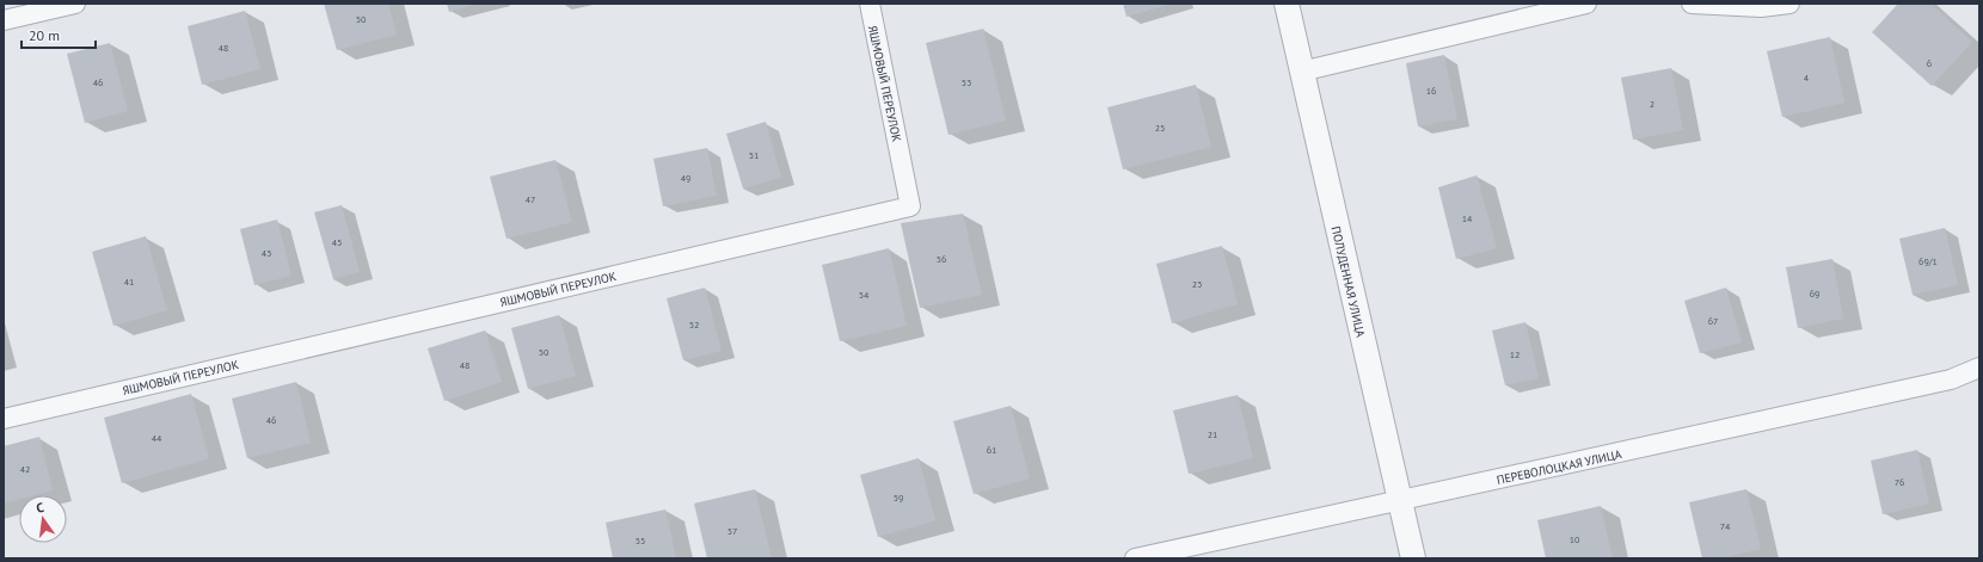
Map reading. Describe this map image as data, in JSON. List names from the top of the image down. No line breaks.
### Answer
{"streets":{"street":["ЯШМОВЫЙ ПЕРЕУЛОК","ПОЛУДЕННАЯ УЛИЦА","ПЕРЕВОЛОЦКАЯ УЛИЦА"]},"crossings":[["ПОЛУДЕННАЯ УЛИЦА","ПЕРЕВОЛОЦКАЯ УЛИЦА"]],"house_numbers":["50","48","6","4","46","53","16","2","25","51","49","47","14","45","43","56","69/1","41","23","69","54","67","52","50","12","48","46","21","44","61","42","76","59","74","57","10","55"],"scale_bar":"20 m","north":"top"}
